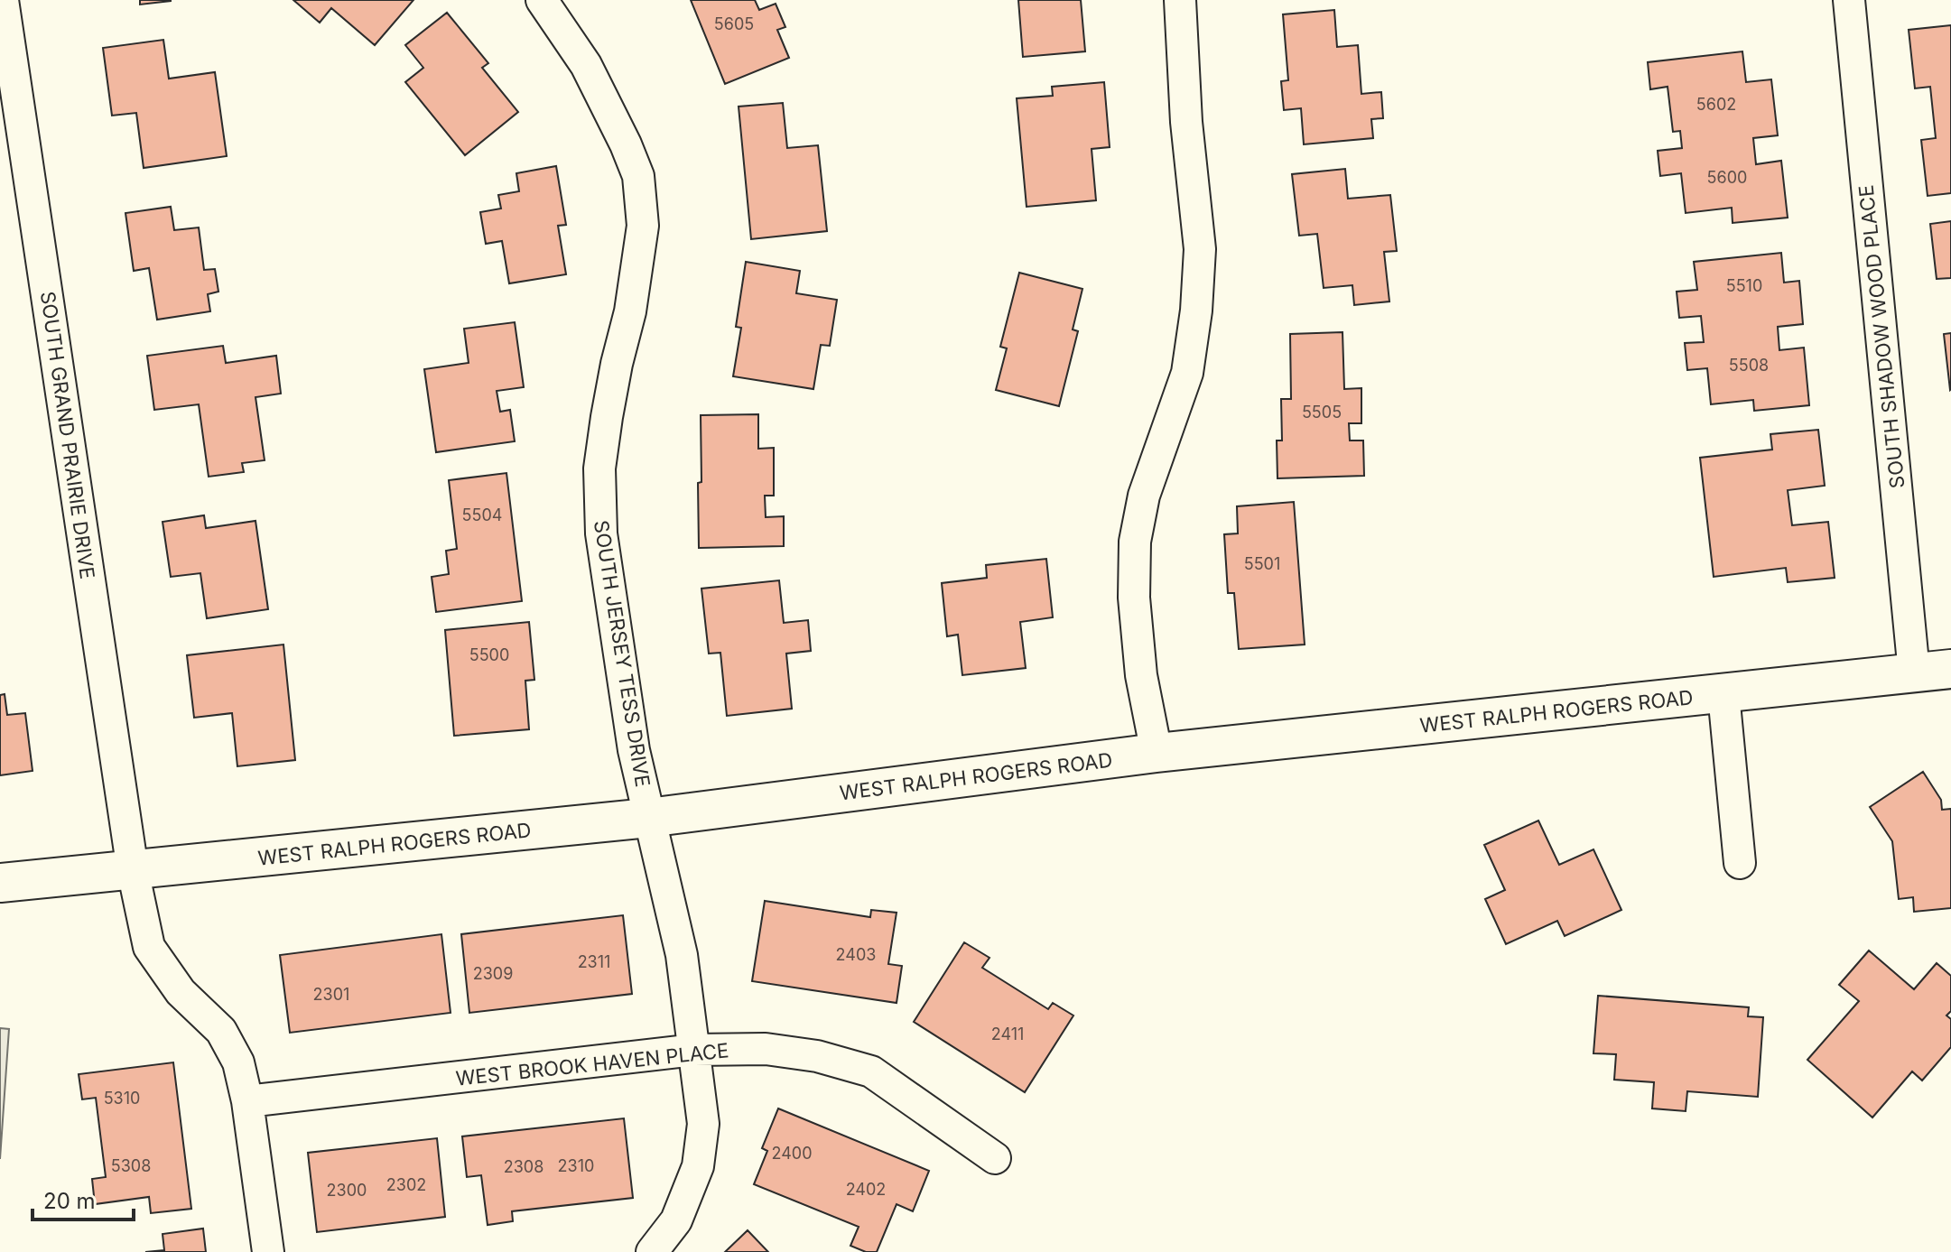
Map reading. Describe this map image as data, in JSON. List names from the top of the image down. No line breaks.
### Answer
{"streets":{"street":["SOUTH SHADOW WOOD PLACE","SOUTH GRAND PRAIRIE DRIVE","SOUTH JERSEY TESS DRIVE","WEST RALPH ROGERS ROAD","WEST BROOK HAVEN PLACE"]},"crossings":[["SOUTH SHADOW WOOD PLACE","WEST RALPH ROGERS ROAD"],["SOUTH GRAND PRAIRIE DRIVE","WEST RALPH ROGERS ROAD"],["SOUTH GRAND PRAIRIE DRIVE","WEST BROOK HAVEN PLACE"],["SOUTH JERSEY TESS DRIVE","WEST RALPH ROGERS ROAD"],["SOUTH JERSEY TESS DRIVE","WEST BROOK HAVEN PLACE"]],"house_numbers":["5605","5602","5600","5510","5508","5505","5504","5501","5500","2403","2311","2309","2301","2411","5310","2400","5308","2310","2308","2302","2402","2300"],"scale_bar":"20 m"}
